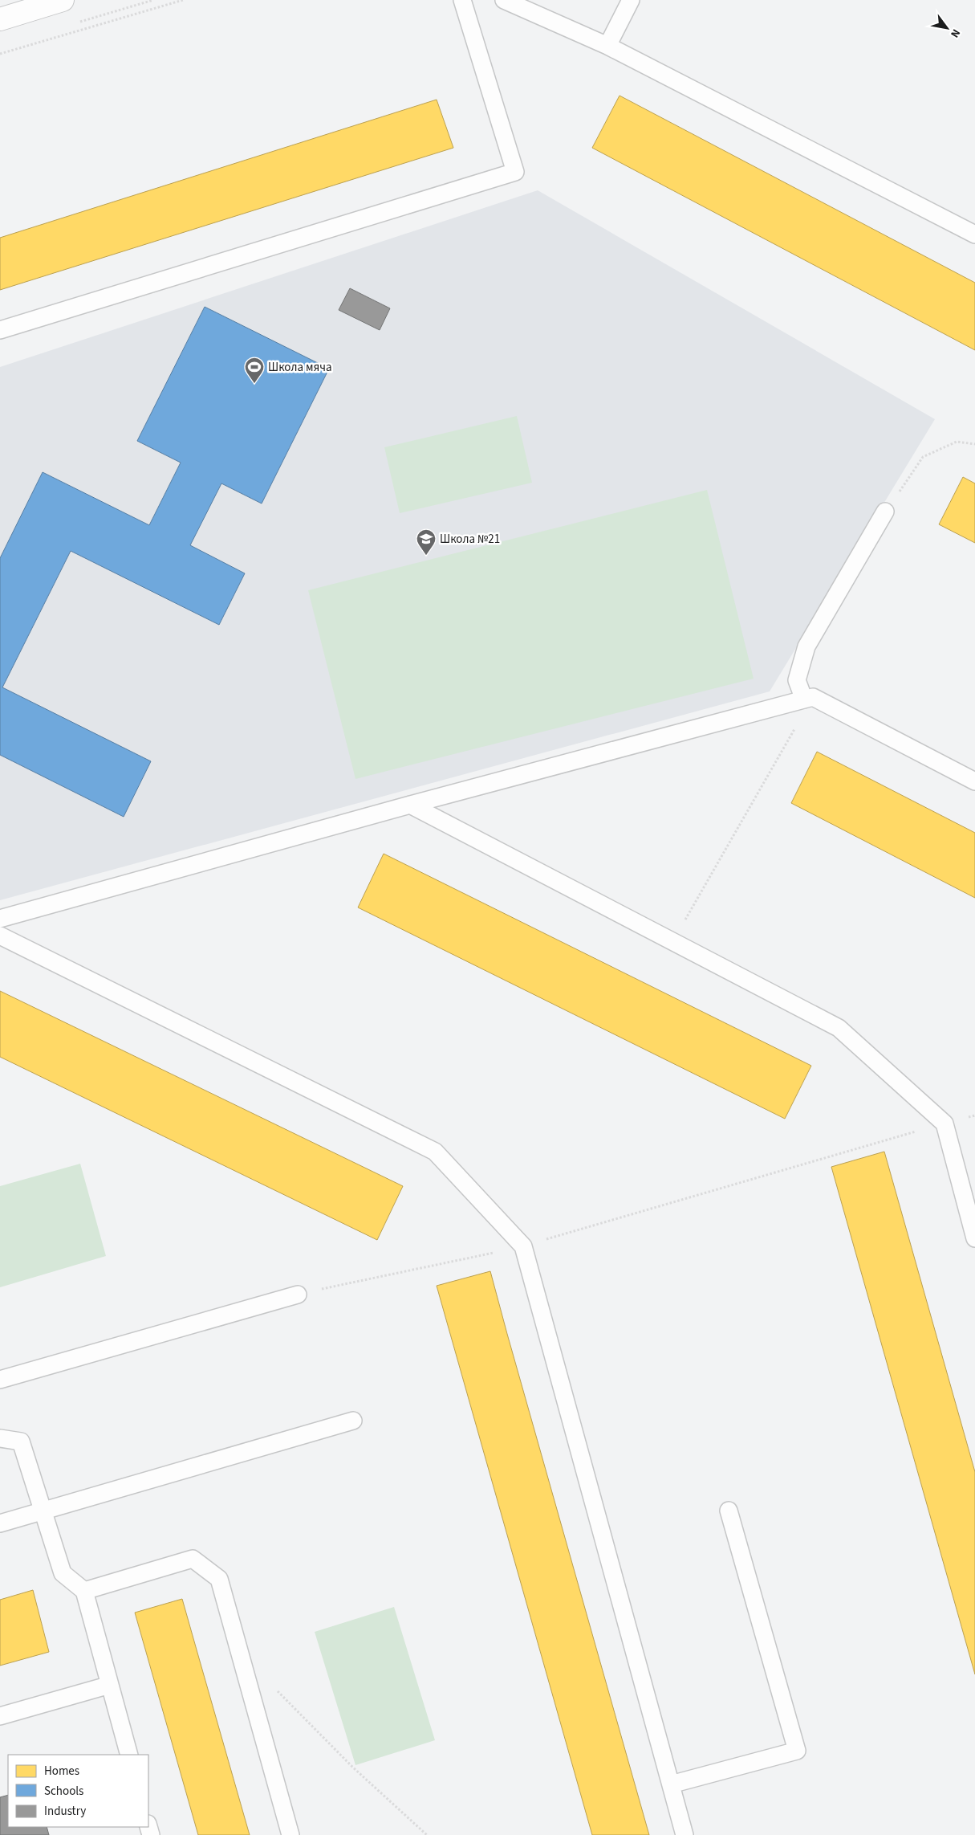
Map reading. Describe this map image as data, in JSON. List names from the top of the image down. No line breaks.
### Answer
{"places":{"sports":["Школа мяча"],"school or university":["Школа №21"]},"legend":["Homes","Schools","Industry"],"north":"bottom right"}
